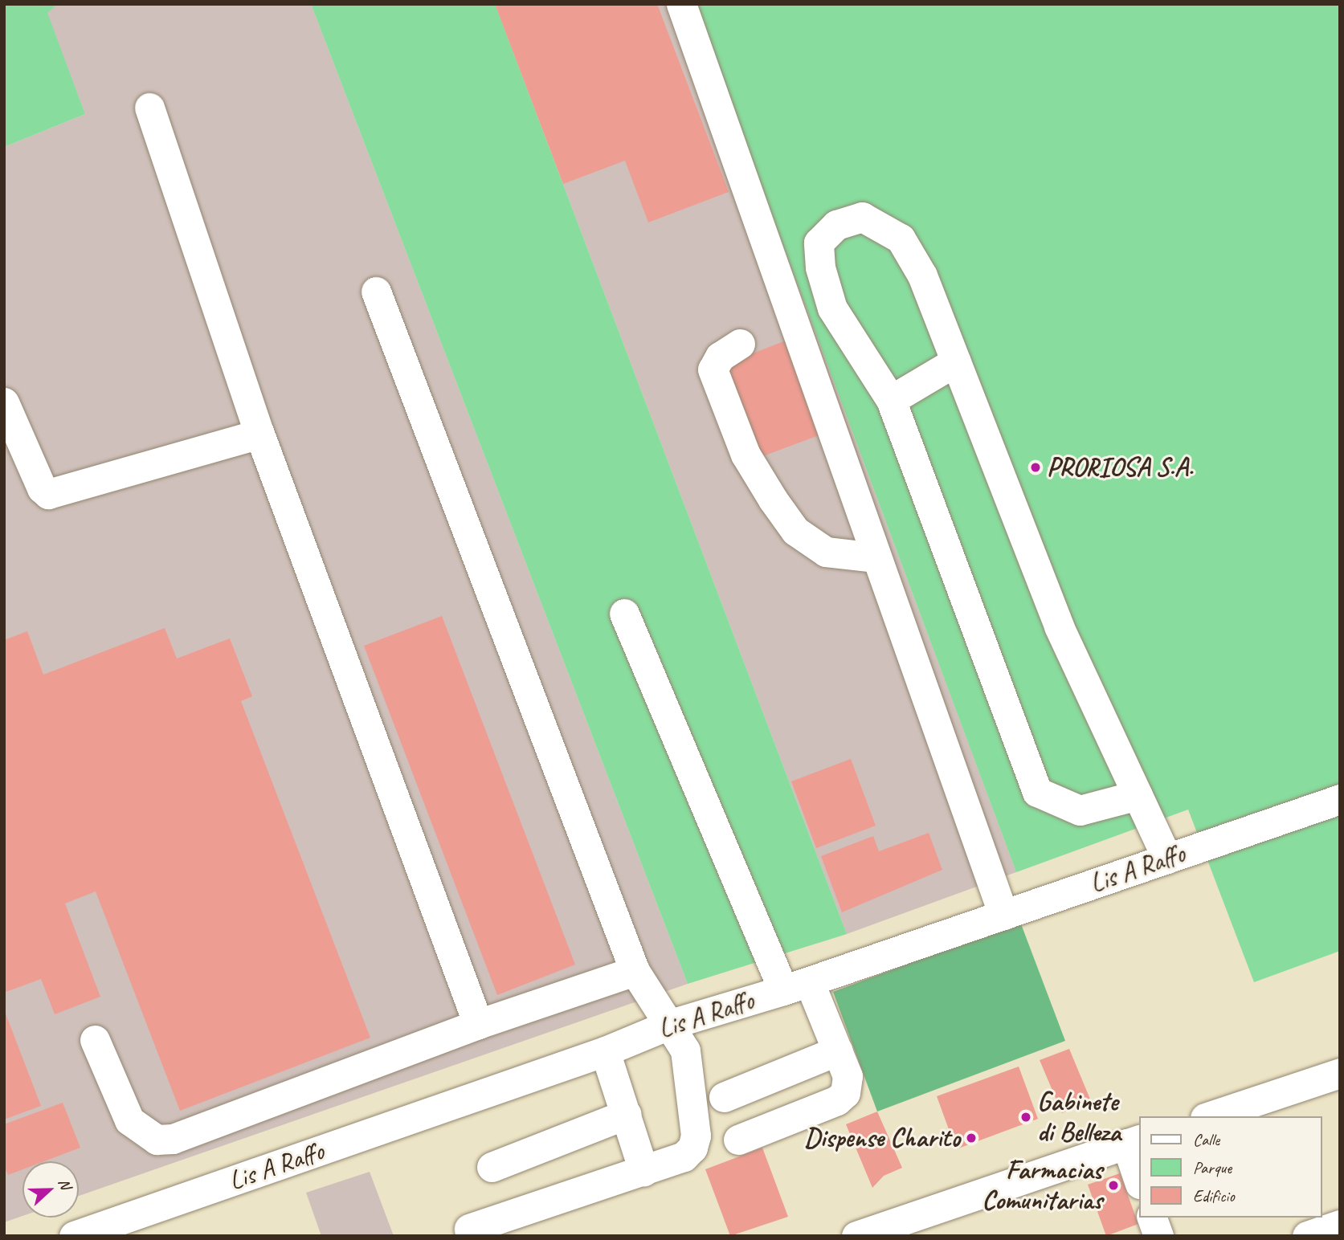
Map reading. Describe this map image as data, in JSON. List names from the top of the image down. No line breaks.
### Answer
{"streets":{"street":["Lis A Raffo"]},"places":["PRORIOSA S.A.","Gabinete di Belleza","Dispense Charito","Farmacias Comunitarias"],"legend":["Calle","Parque","Edificio"],"north":"right"}
